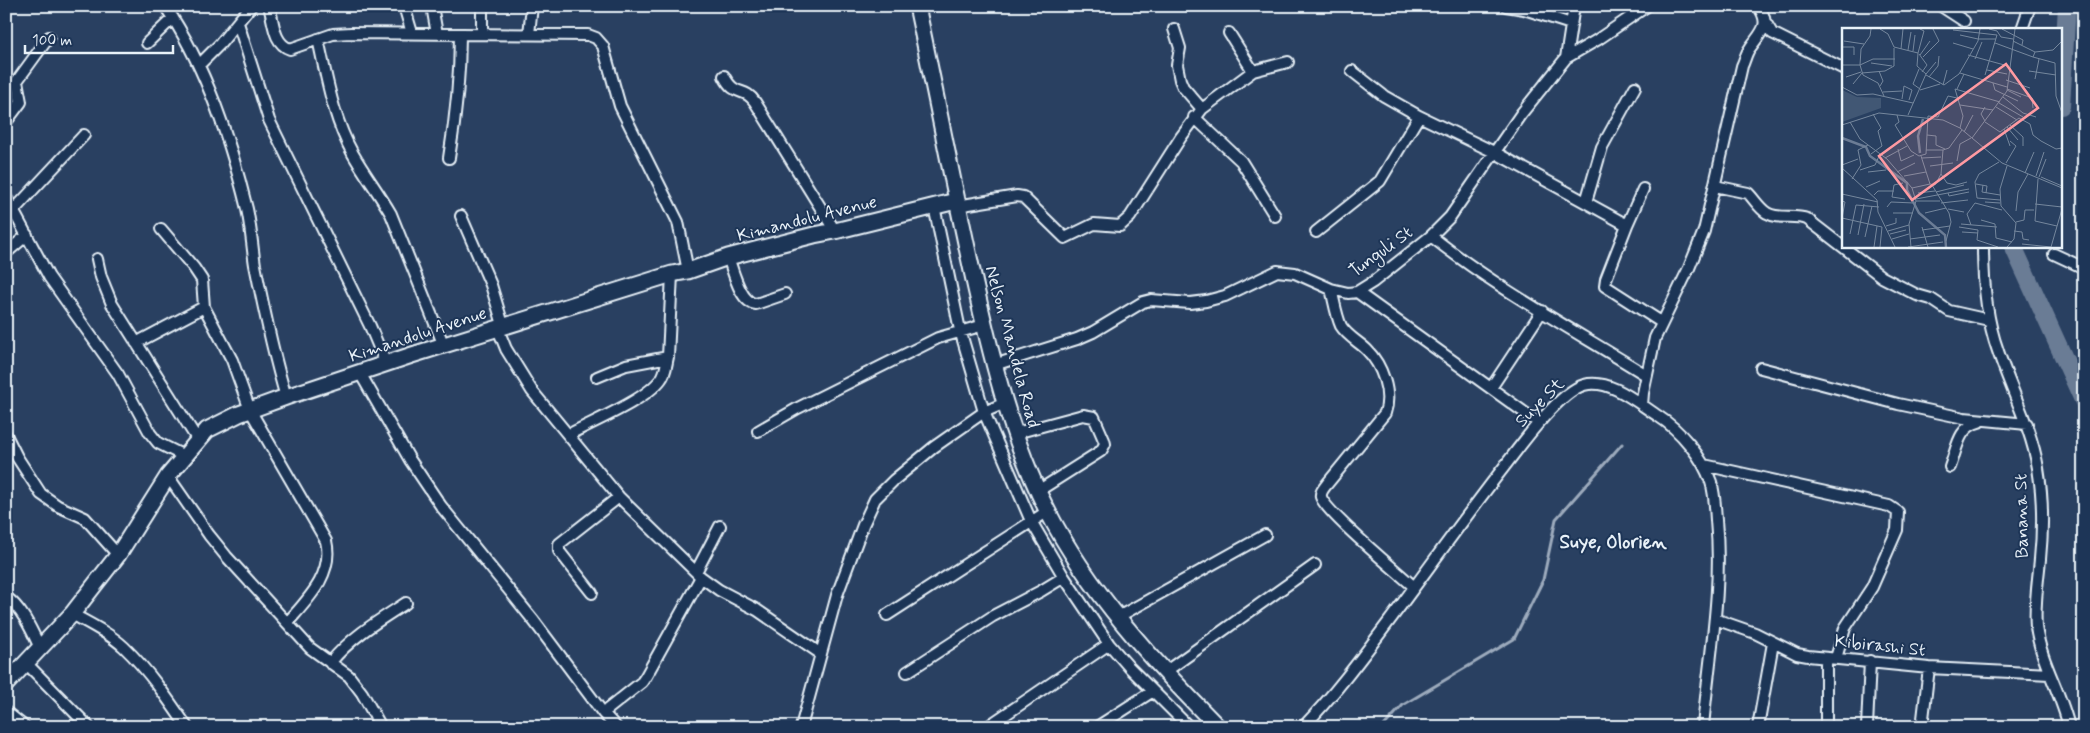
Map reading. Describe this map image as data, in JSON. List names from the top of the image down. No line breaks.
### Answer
{"streets":{"street":["Kimandolu Avenue","Tunguli St","Nelson Mandela Road","Suye St","Banana St","Kibirashi St"]},"crossings":[["Kimandolu Avenue","Nelson Mandela Road"],["Tunguli St","Nelson Mandela Road"],["Suye St","Kibirashi St"],["Banana St","Kibirashi St"]],"districts":["Suye, Olorien"],"scale_bar":"100 m"}
